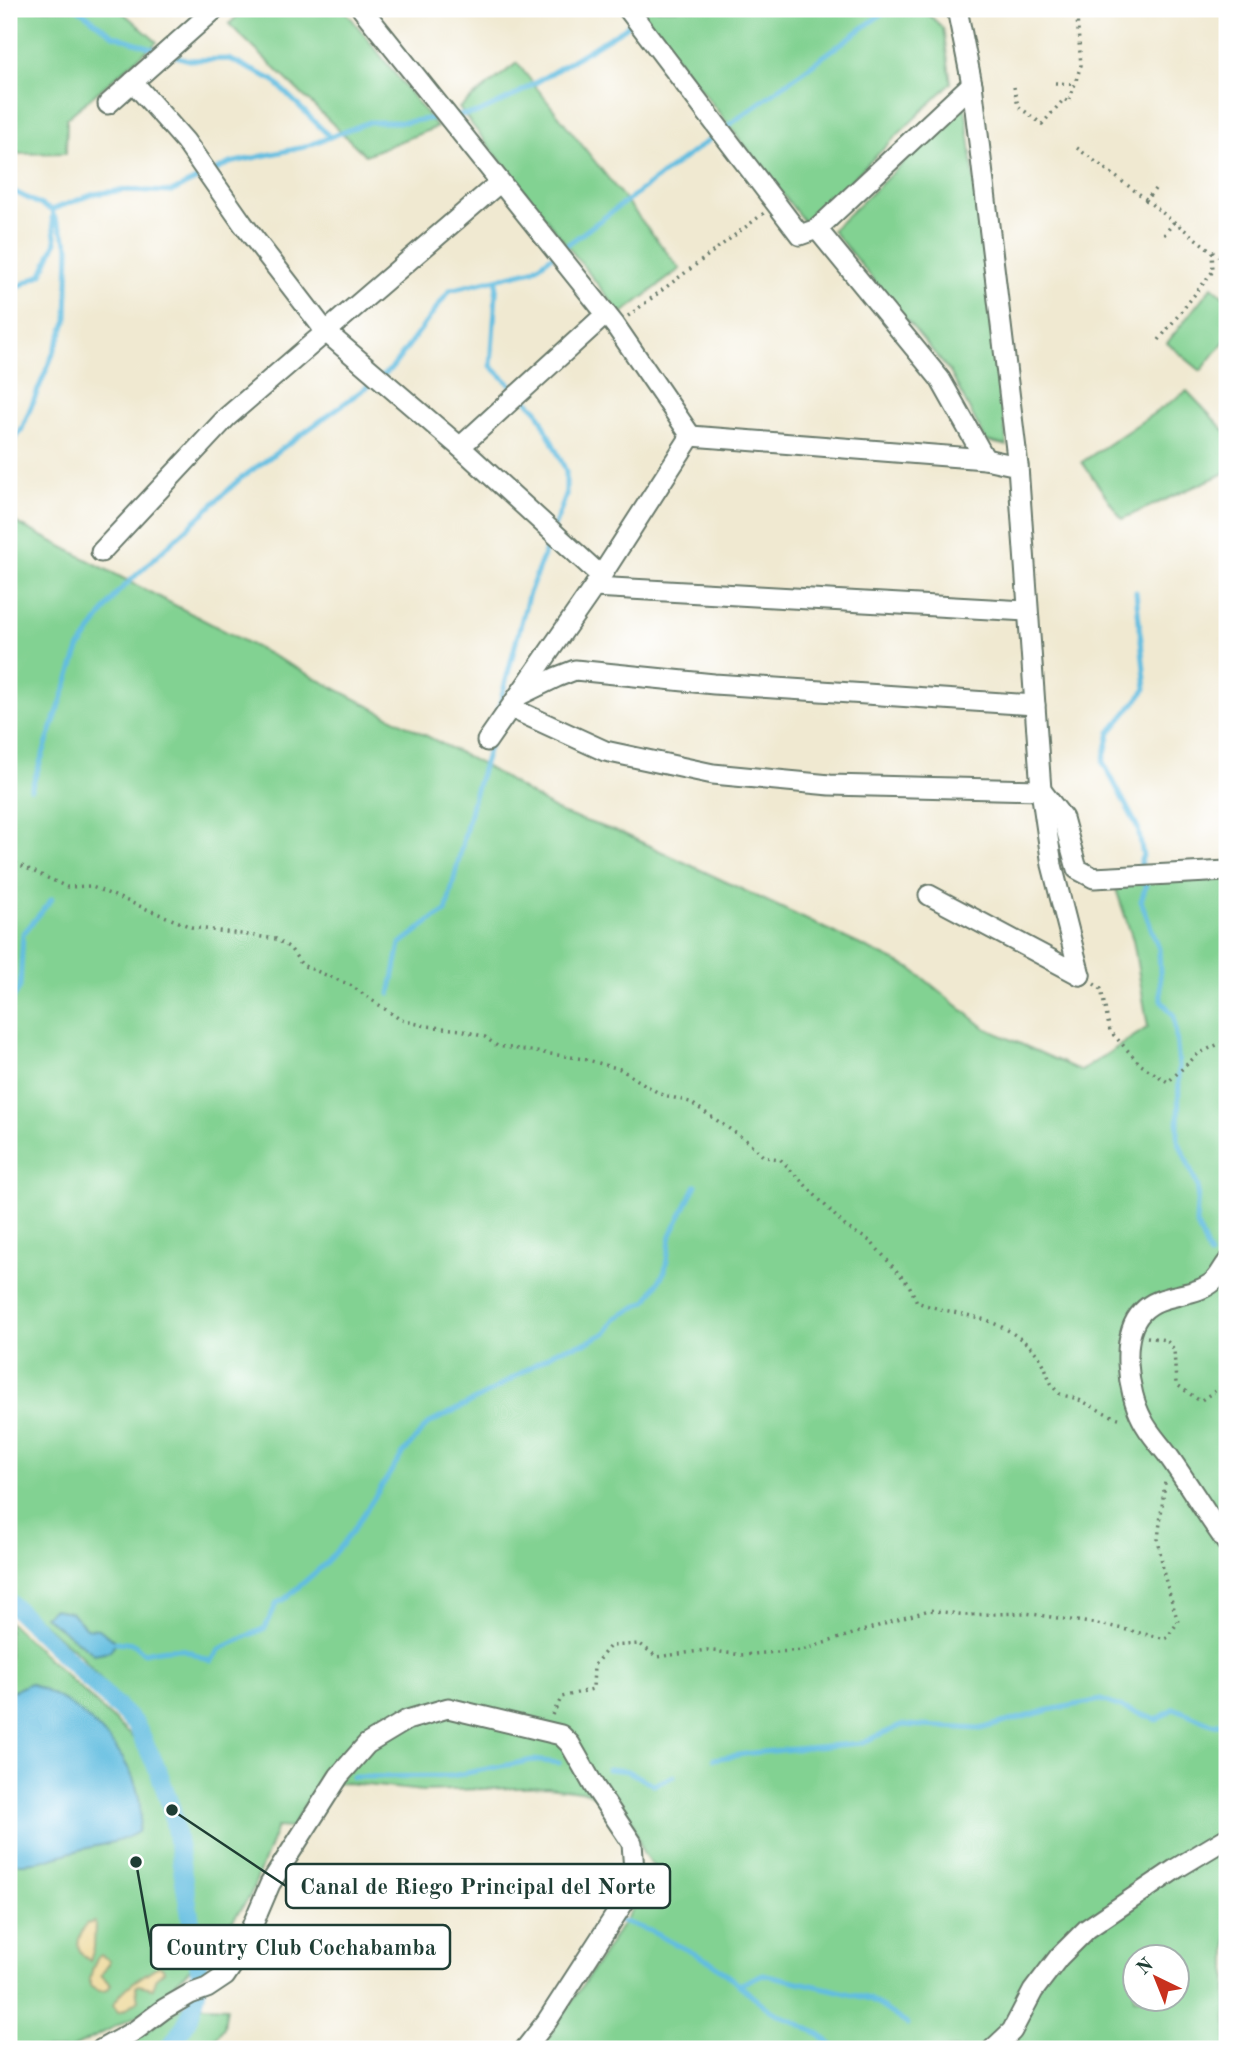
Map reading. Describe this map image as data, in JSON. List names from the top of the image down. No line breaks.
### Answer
{"places":["Canal de Riego Principal del Norte","Country Club Cochabamba"],"north":"top left"}
